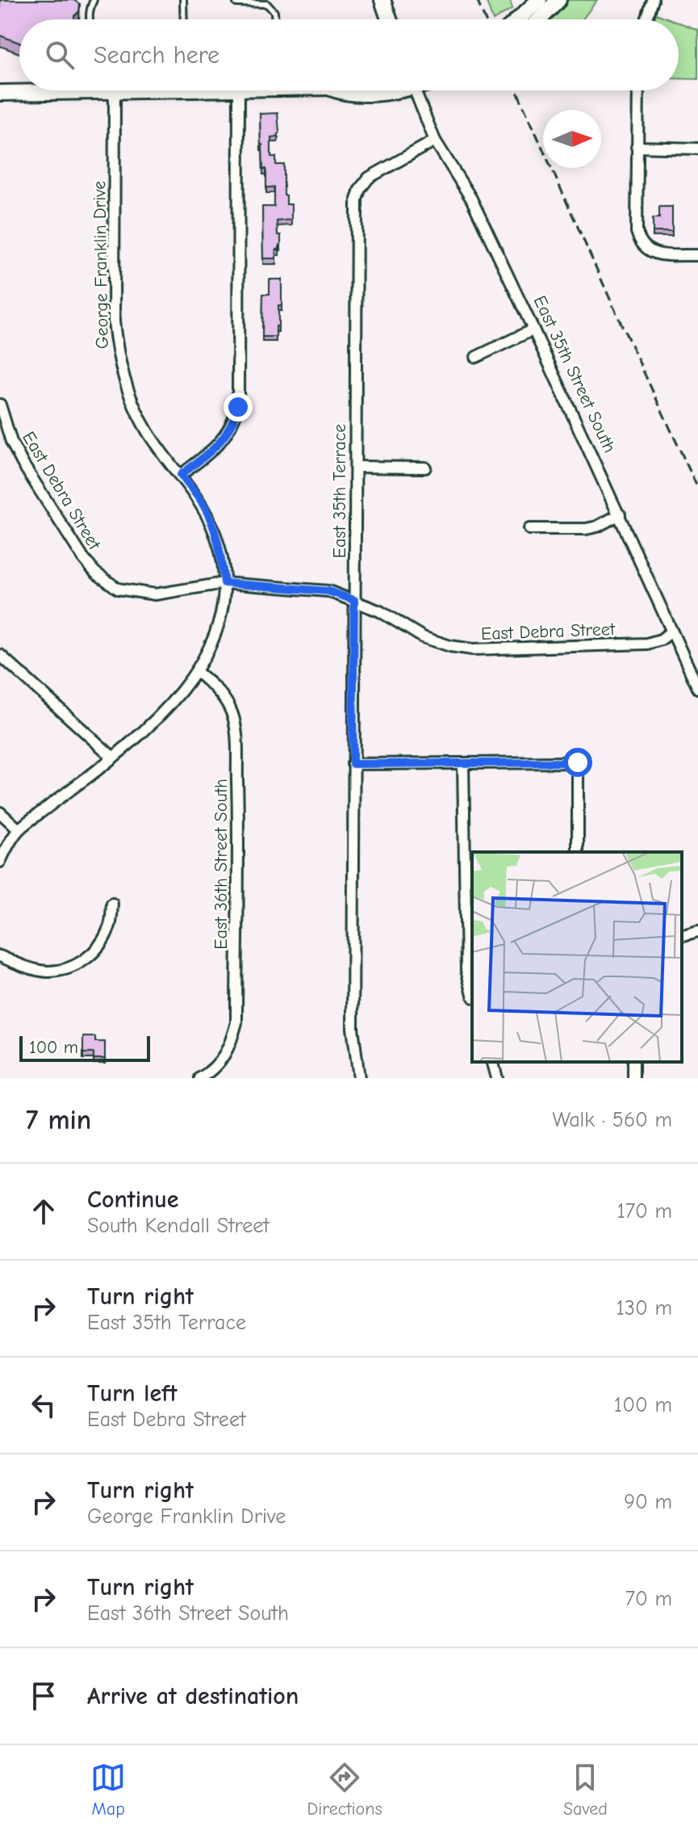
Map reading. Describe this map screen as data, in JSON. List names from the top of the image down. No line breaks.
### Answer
{"streets":{"street":["George Franklin Drive","East 35th Street South","East Debra Street","East 35th Terrace","East 36th Street South"]},"crossings":[["George Franklin Drive","East Debra Street"],["George Franklin Drive","East 36th Street South"],["East 35th Street South","East Debra Street"],["East 35th Street South","East 35th Terrace"],["East Debra Street","East 35th Terrace"]],"scale_bar":"100 m","north":"right","page":{"search":"Search here","scale":"100 m","heading":["7 min","Walk · 560 m"],"list":[["Continue","South Kendall Street","170 m"],["Turn right","East 35th Terrace","130 m"],["Turn left","East Debra Street","100 m"],["Turn right","George Franklin Drive","90 m"],["Turn right","East 36th Street South","70 m"],"Arrive at destination"],"nav":["Map","Directions","Saved"]}}
